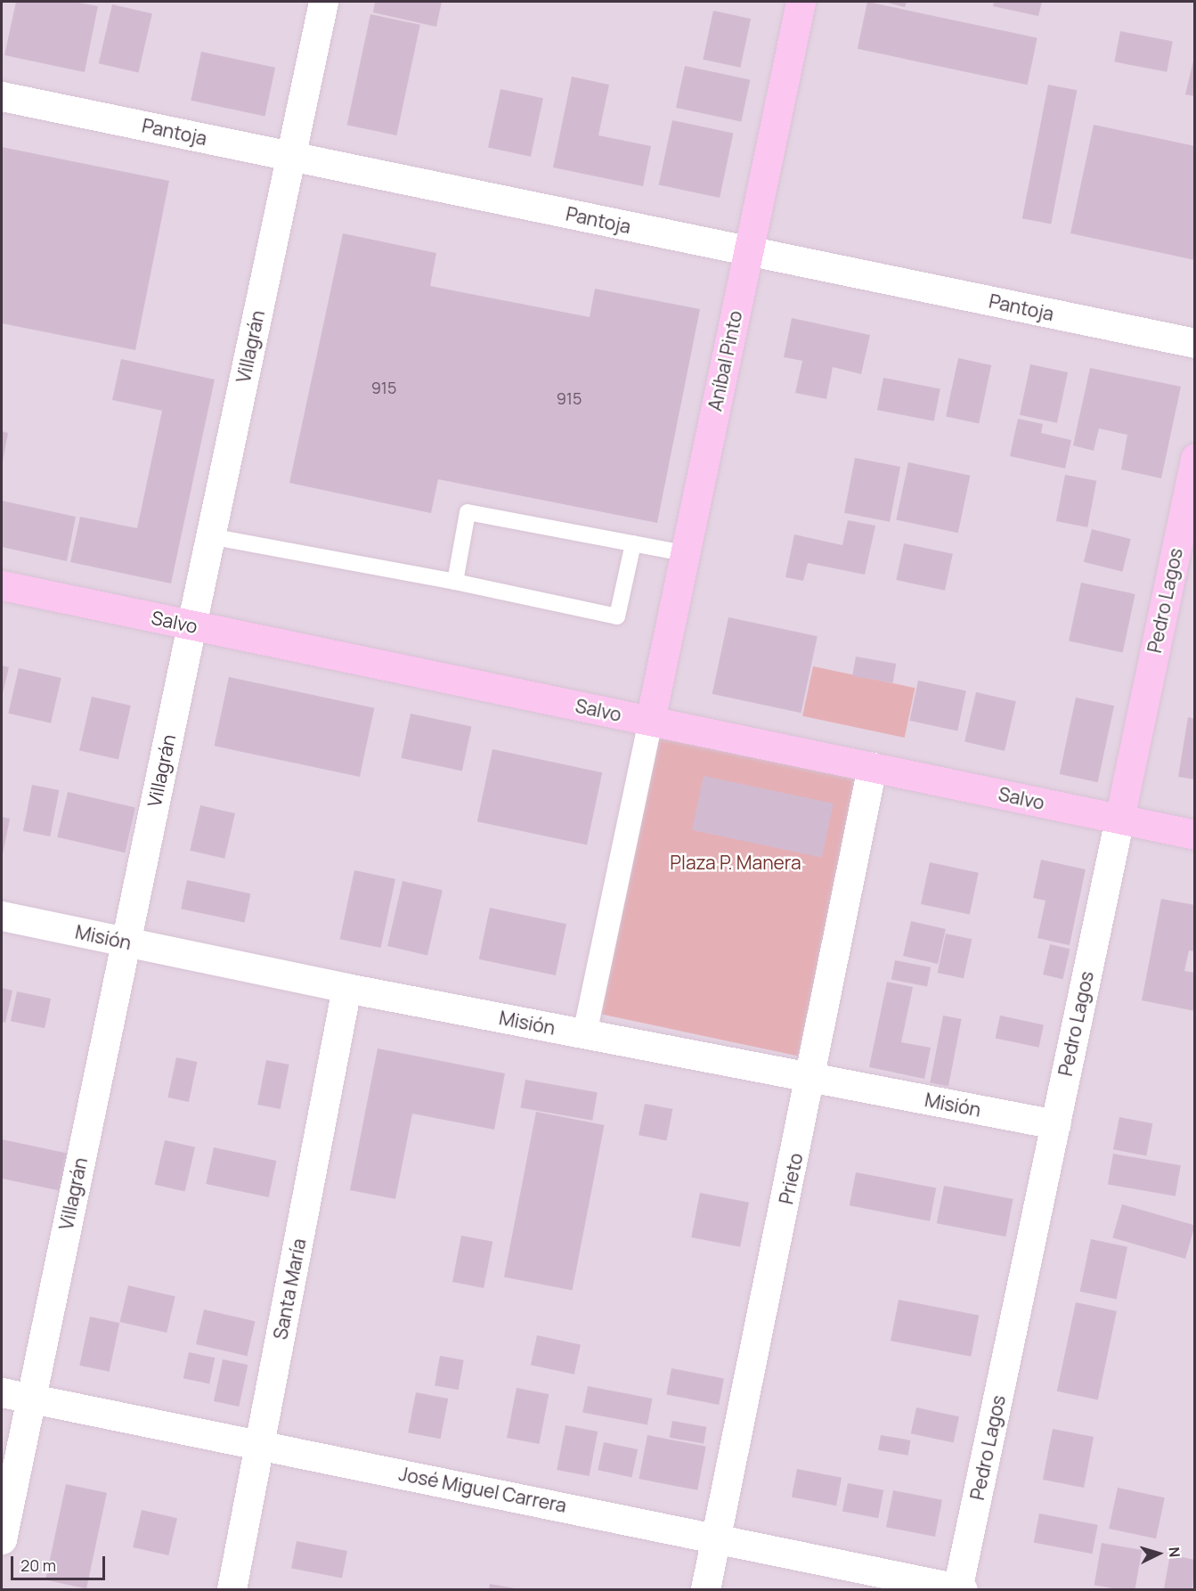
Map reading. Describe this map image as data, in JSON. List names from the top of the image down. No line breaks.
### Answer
{"streets":{"main road":["Aníbal Pinto","Pedro Lagos","Salvo"],"street":["Pantoja","Villagrán","Misión","Prieto","Santa María","José Miguel Carrera"]},"crossings":[["Pantoja","Villagrán"],["Pantoja","Aníbal Pinto"],["Villagrán","Salvo"],["Villagrán","Misión"],["Villagrán","José Miguel Carrera"],["Aníbal Pinto","Salvo"],["Pedro Lagos","Salvo"],["Pedro Lagos","Misión"],["Pedro Lagos","José Miguel Carrera"],["Salvo","Prieto"],["Misión","Prieto"],["Misión","Santa María"],["Prieto","José Miguel Carrera"],["Santa María","José Miguel Carrera"]],"parks":["Plaza P. Manera"],"house_numbers":["915","915"],"scale_bar":"20 m","north":"right"}
